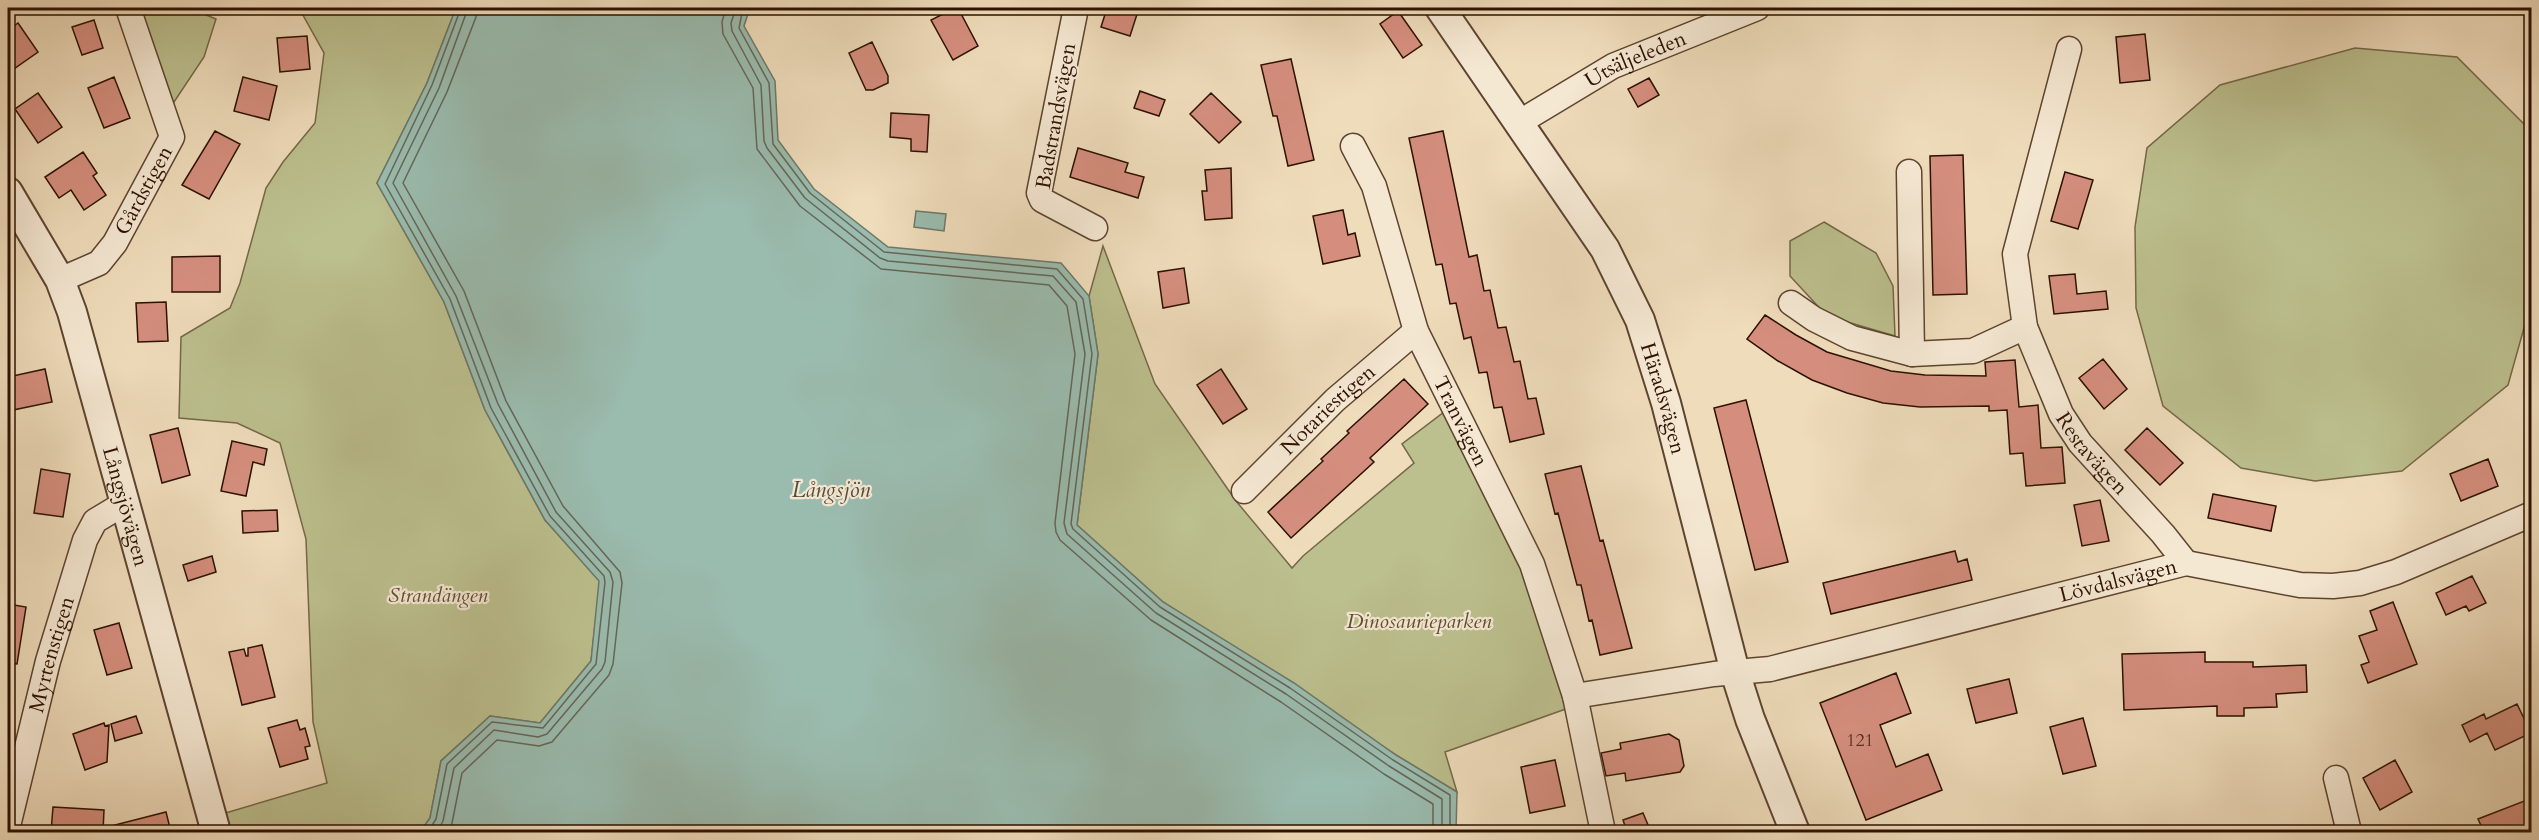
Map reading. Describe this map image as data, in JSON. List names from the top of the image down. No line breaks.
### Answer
{"streets":{"street":["Utsäljeleden","Badstrandsvägen","Gårdstigen","Häradsvägen","Notariestigen","Tranvägen","Restavägen","Långsjövägen","Lövdalsvägen","Myrtenstigen"]},"crossings":[["Utsäljeleden","Häradsvägen"],["Gårdstigen","Långsjövägen"],["Häradsvägen","Lövdalsvägen"],["Notariestigen","Tranvägen"],["Restavägen","Lövdalsvägen"],["Långsjövägen","Myrtenstigen"]],"water":["Långsjön"],"parks":["Strandängen","Dinosaurieparken"],"house_numbers":["121"]}
